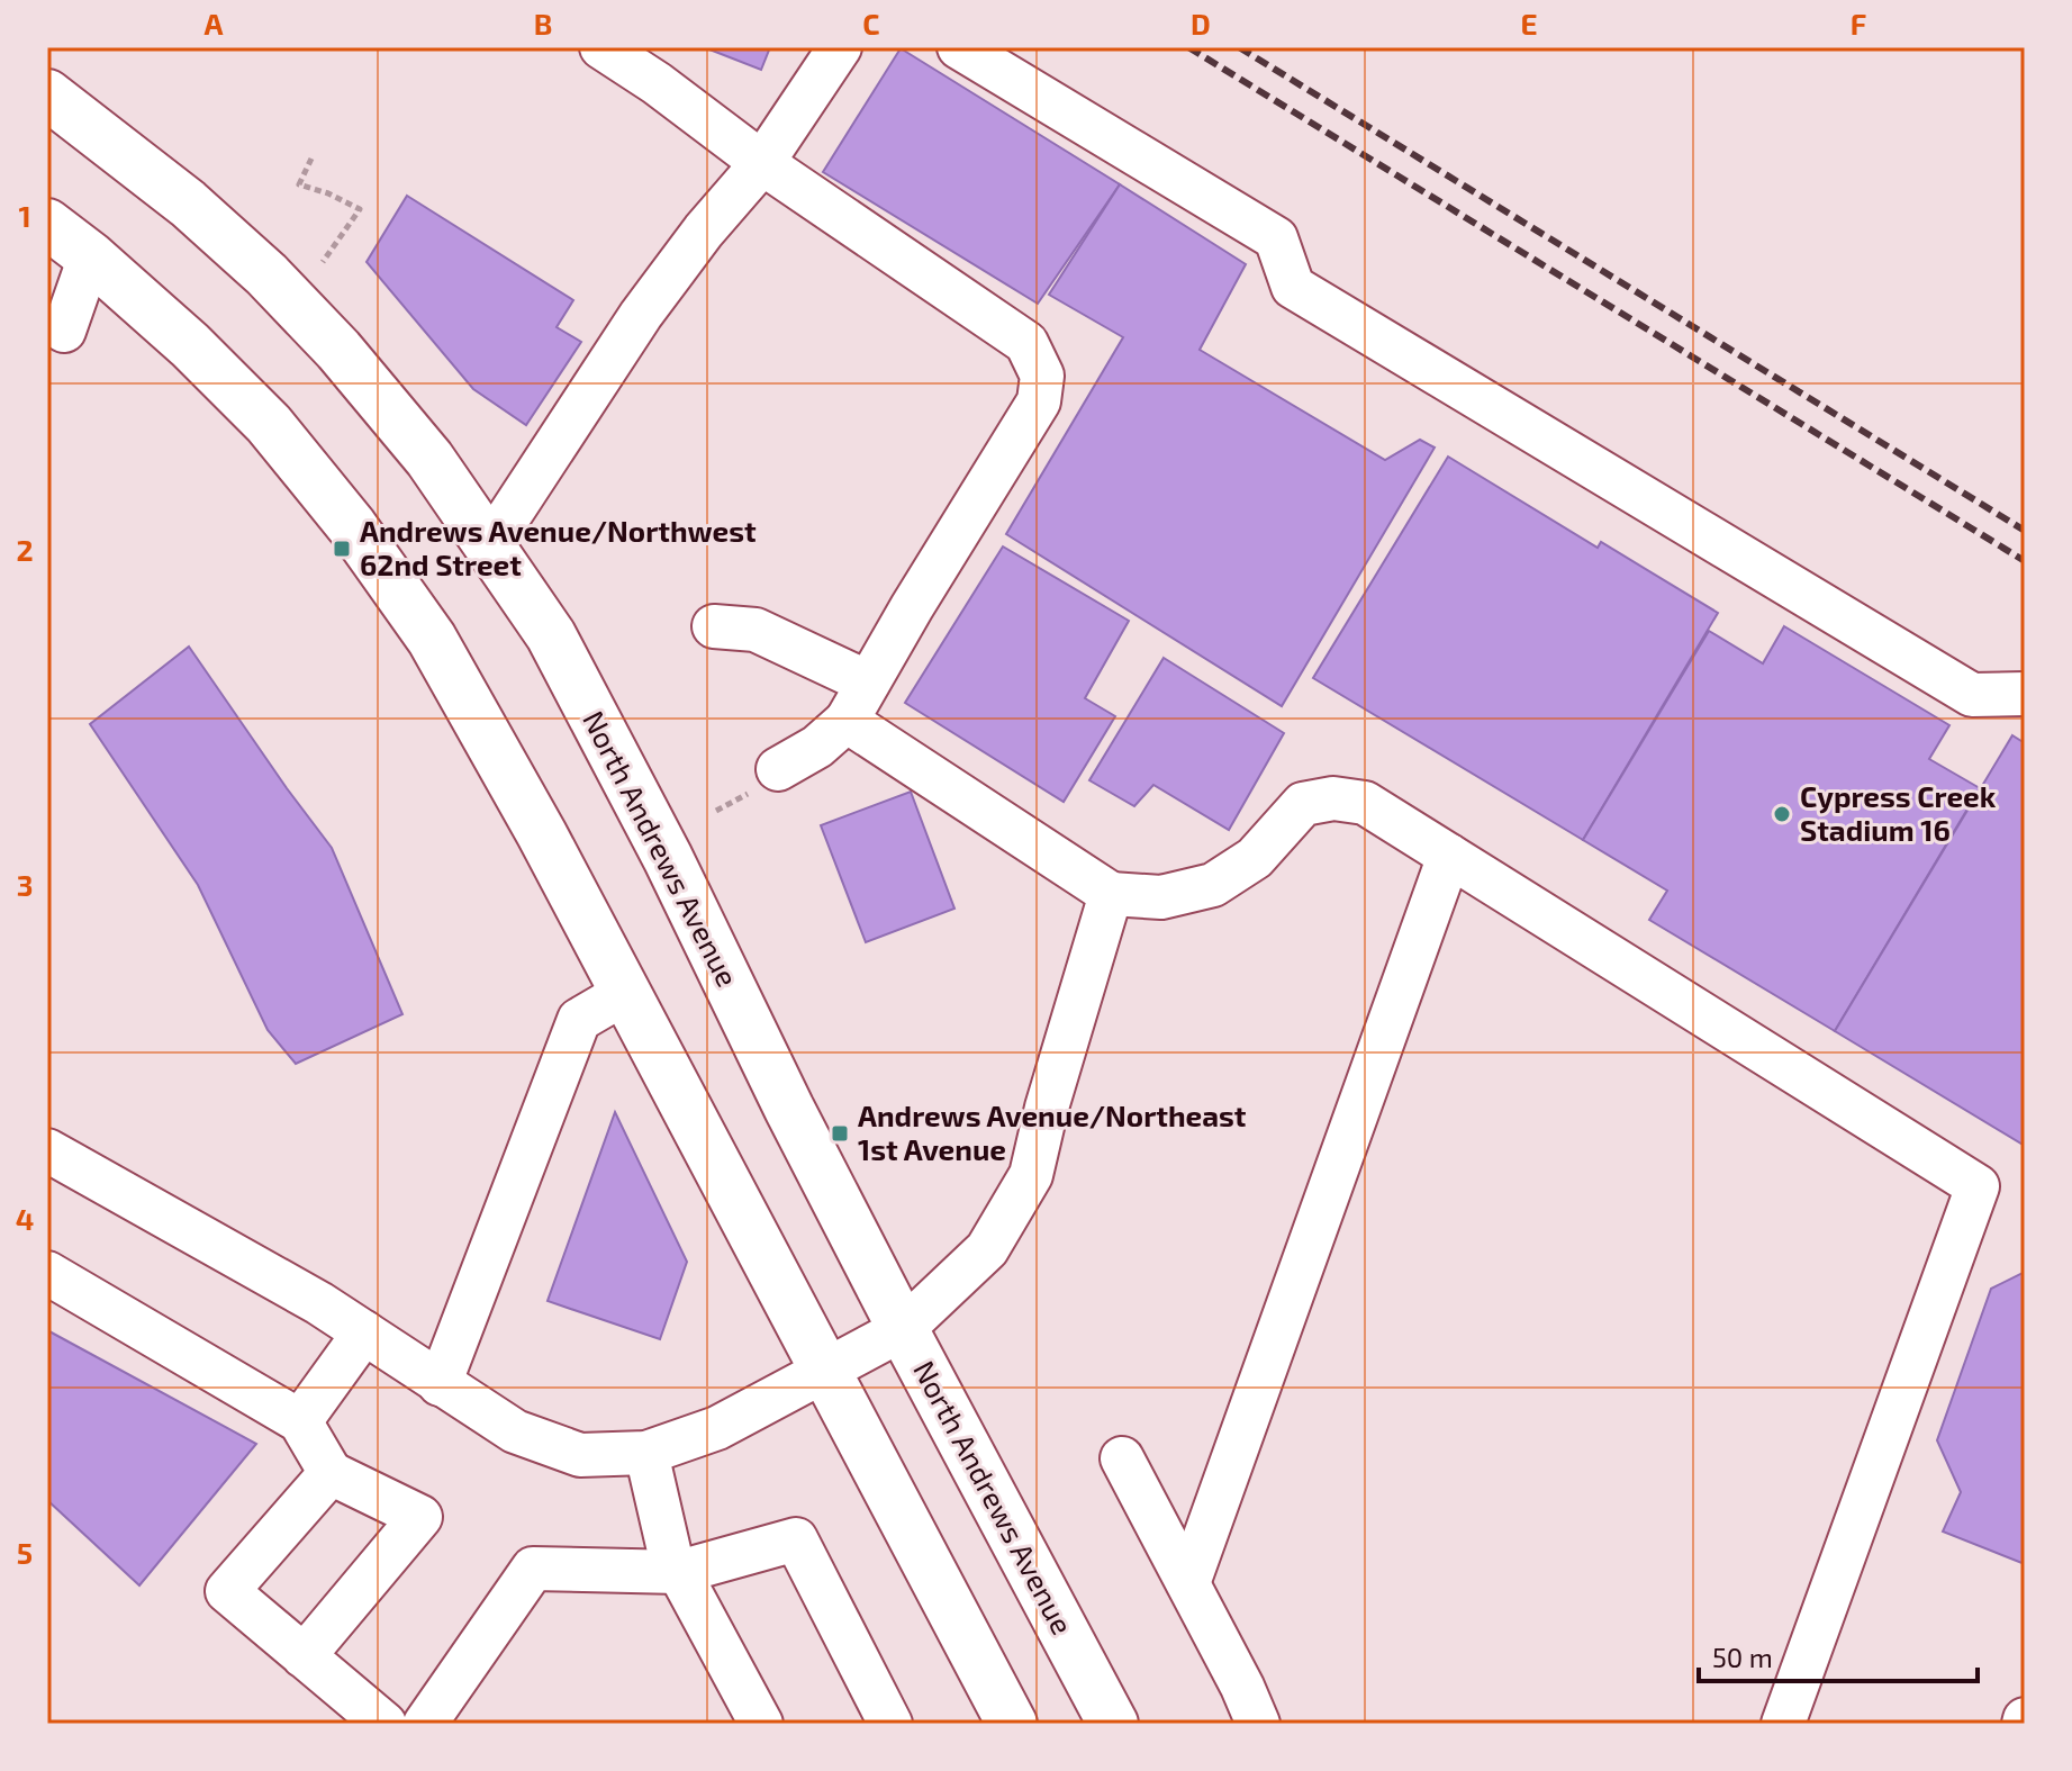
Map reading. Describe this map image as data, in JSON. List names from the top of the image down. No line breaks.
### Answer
{"streets":{"main road":["North Andrews Avenue"]},"places":{"transit":["Andrews Avenue/Northwest 62nd Street","Andrews Avenue/Northeast 1st Avenue"],"other":["Cypress Creek Stadium 16"]},"scale_bar":"50 m","grid":{"columns":["A","B","C","D","E","F"],"rows":["1","2","3","4","5"]}}
